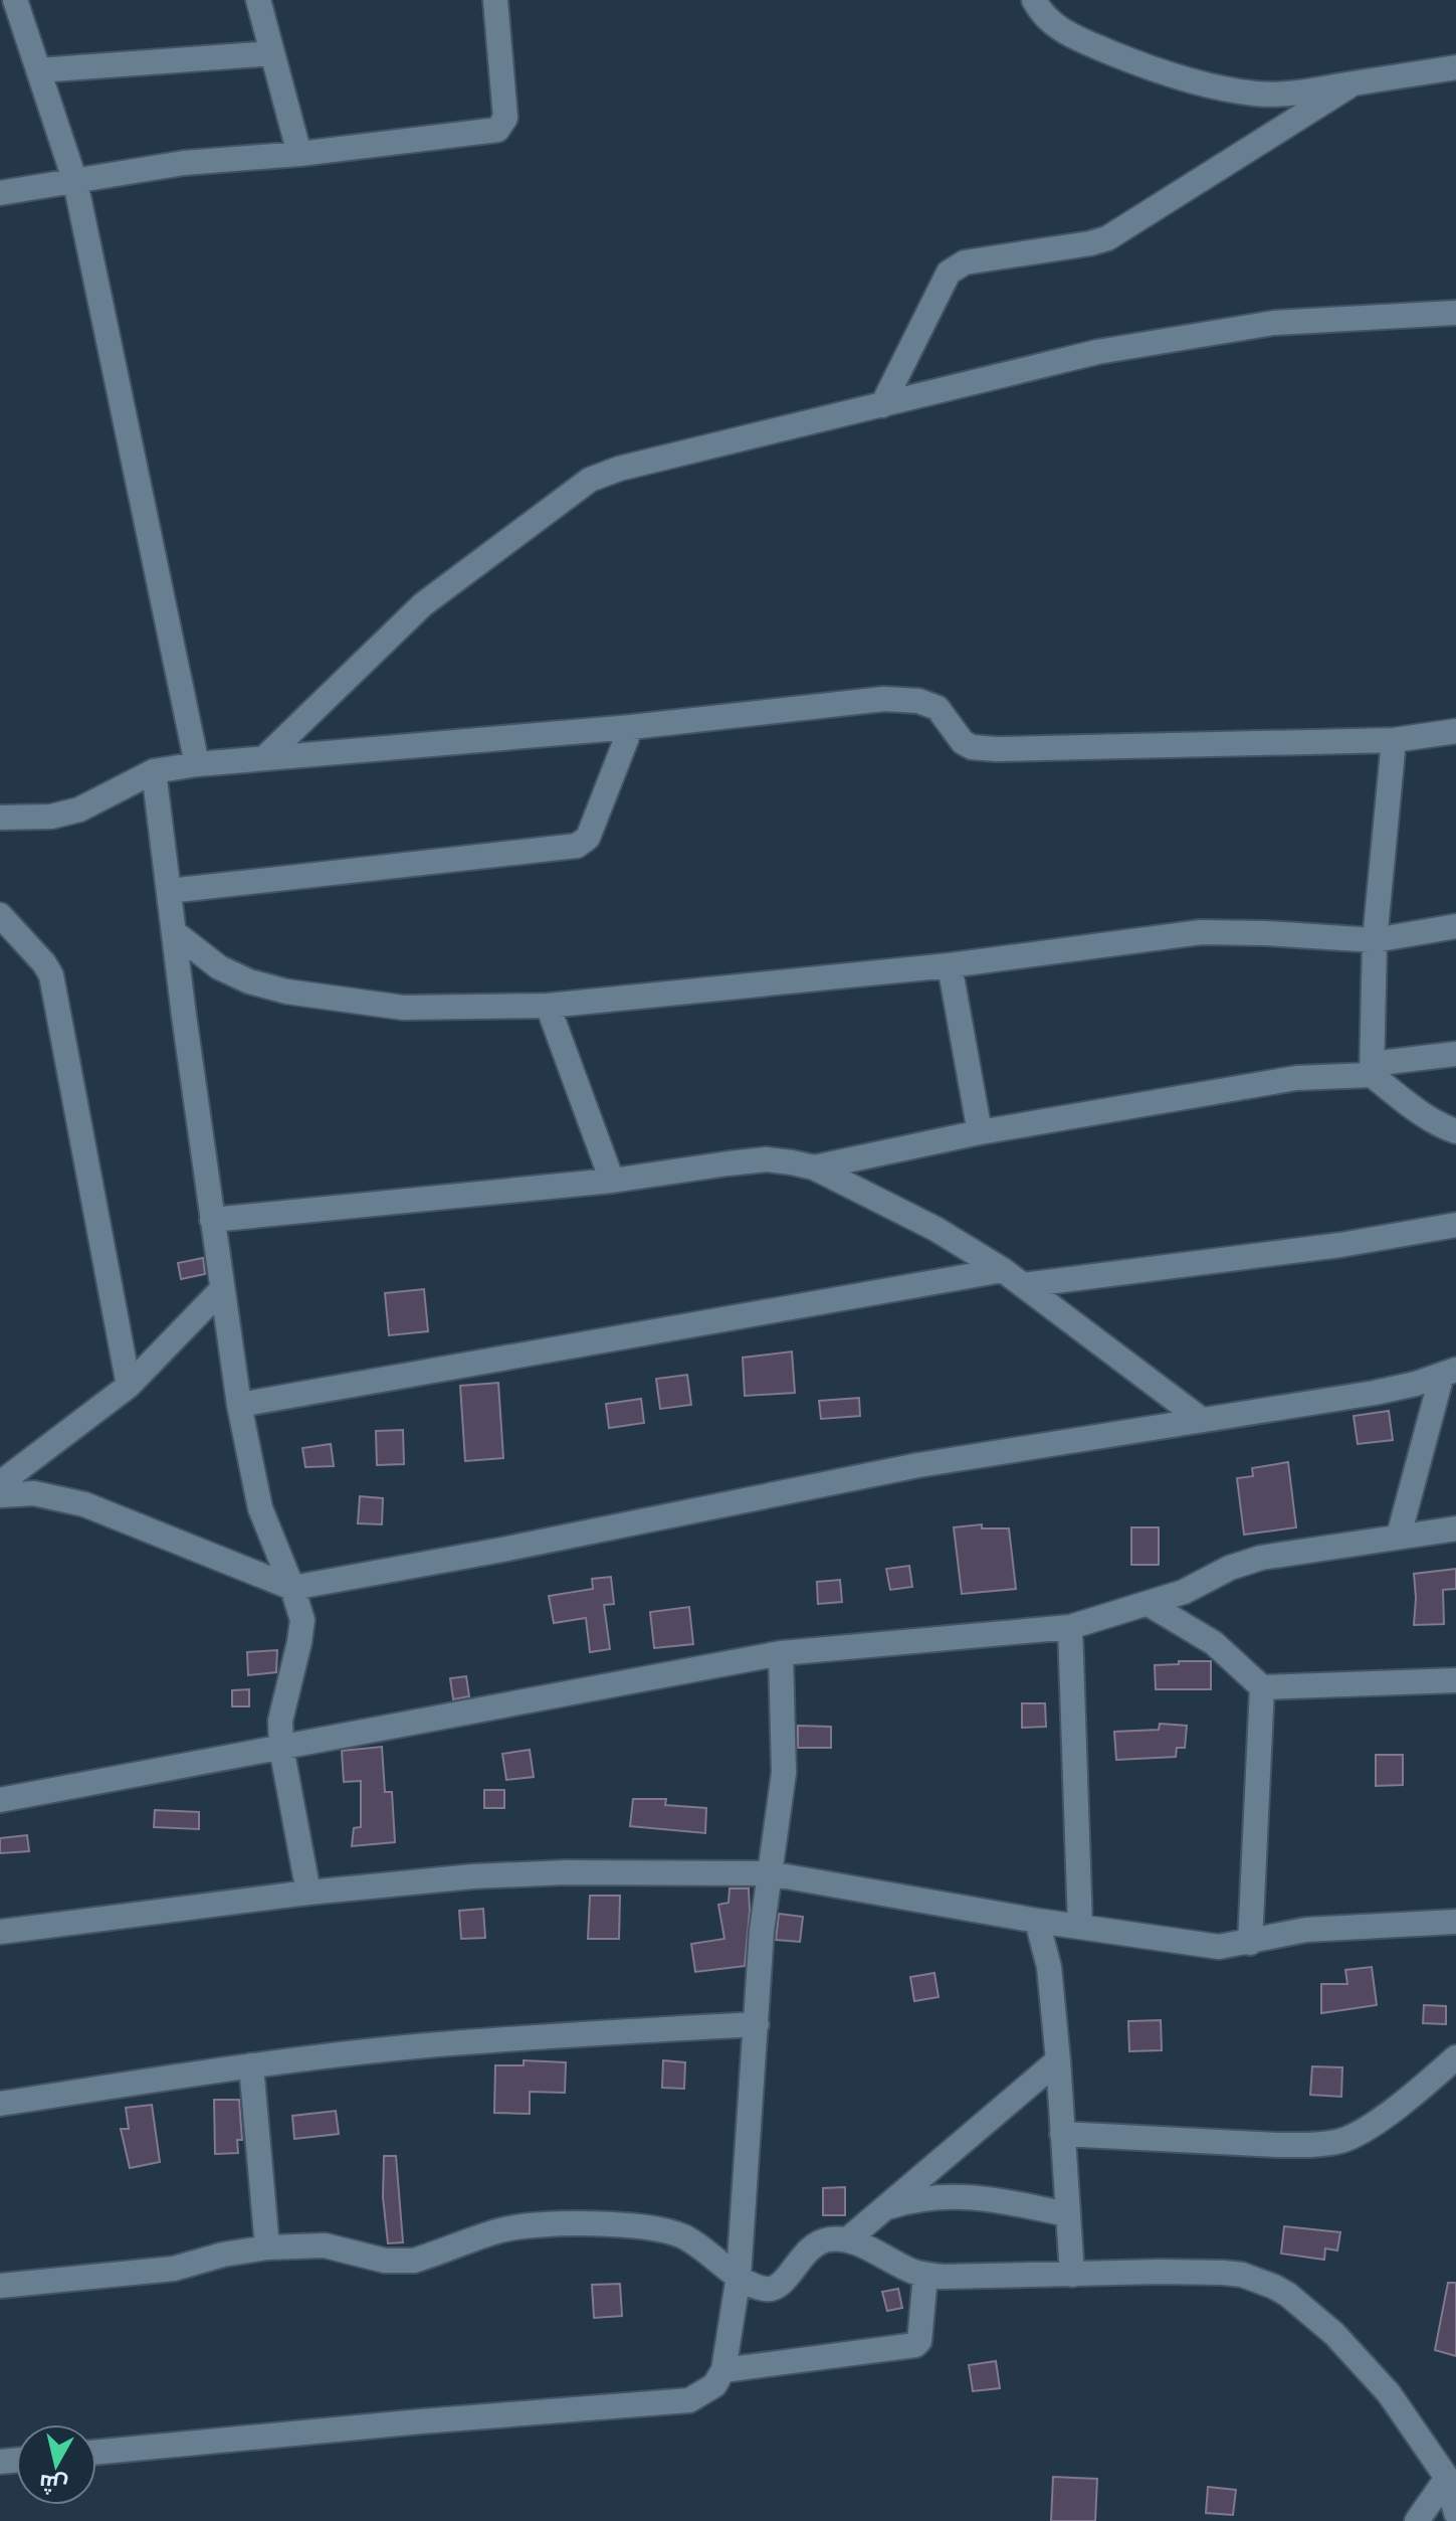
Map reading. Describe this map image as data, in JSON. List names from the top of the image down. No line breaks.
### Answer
{"north":"bottom"}
